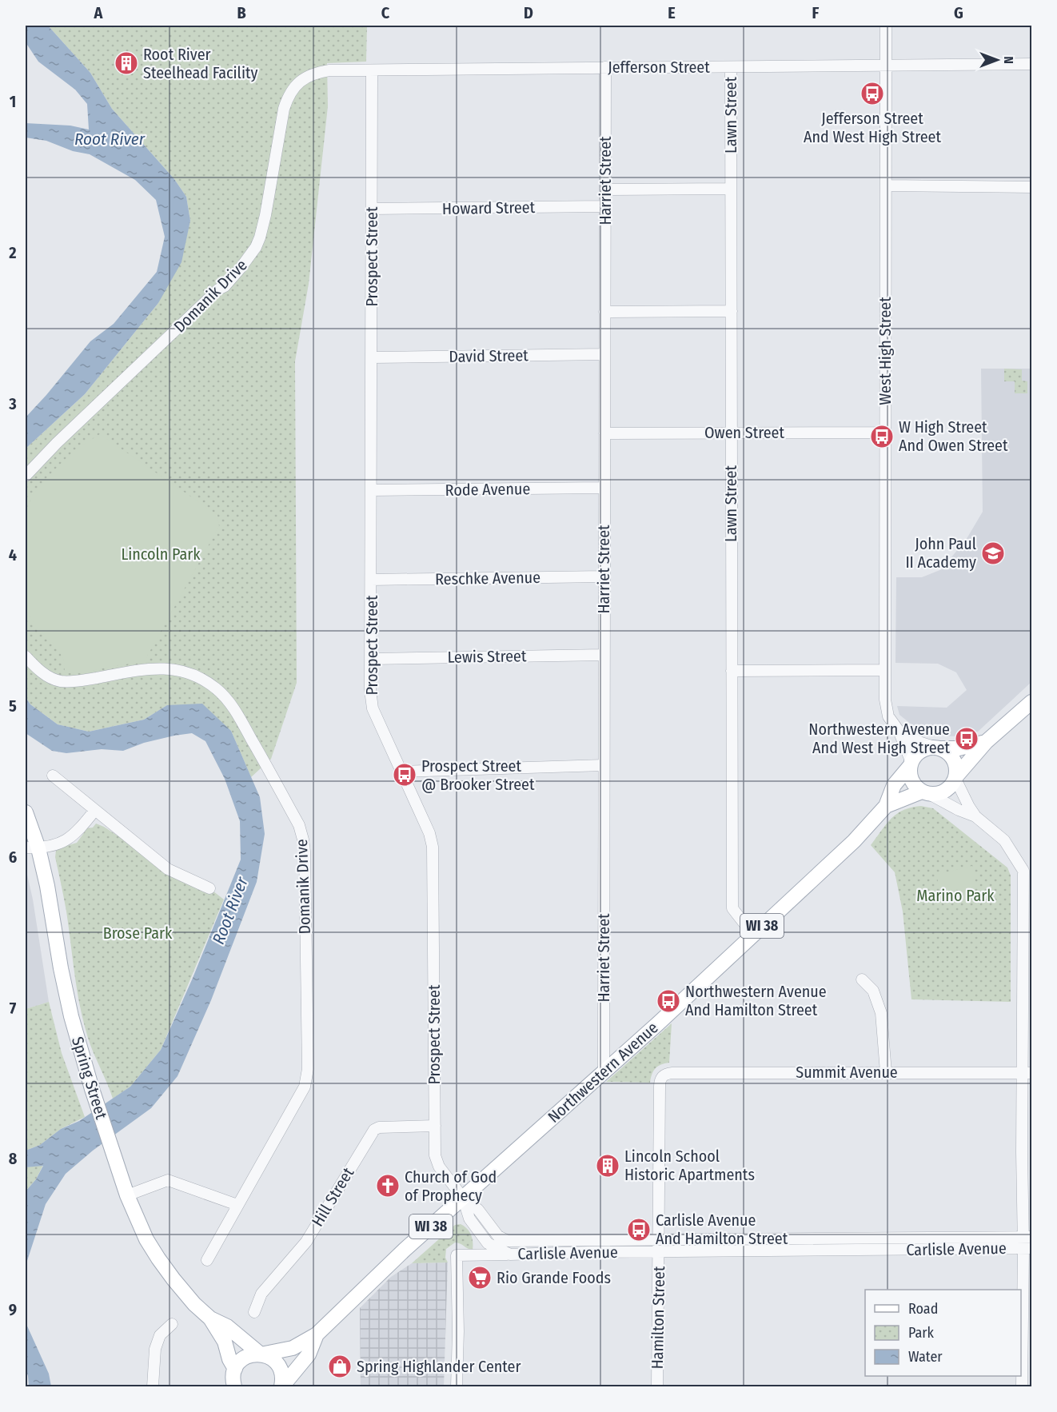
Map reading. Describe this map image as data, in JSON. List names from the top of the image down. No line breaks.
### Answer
{"streets":{"main road":["WI 38","Northwestern Avenue","Spring Street"],"street":["Jefferson Street","Lawn Street","Harriet Street","Howard Street","Prospect Street","Domanik Drive","West High Street","David Street","Owen Street","Rode Avenue","Reschke Avenue","Lewis Street","Summit Avenue","Hill Street","Carlisle Avenue","Hamilton Street"]},"crossings":[["Jefferson Street","Lawn Street"],["Jefferson Street","Harriet Street"],["Jefferson Street","Prospect Street"],["Jefferson Street","Domanik Drive"],["Jefferson Street","West High Street"],["Lawn Street","Owen Street"],["Lawn Street","Northwestern Avenue"],["Harriet Street","Howard Street"],["Harriet Street","David Street"],["Harriet Street","Owen Street"],["Harriet Street","Rode Avenue"],["Harriet Street","Reschke Avenue"],["Harriet Street","Lewis Street"],["Harriet Street","Northwestern Avenue"],["Howard Street","Prospect Street"],["Prospect Street","Domanik Drive"],["Prospect Street","David Street"],["Prospect Street","Rode Avenue"],["Prospect Street","Reschke Avenue"],["Prospect Street","Lewis Street"],["Prospect Street","Northwestern Avenue"],["Prospect Street","Hill Street"],["Prospect Street","Carlisle Avenue"],["West High Street","Owen Street"],["West High Street","WI 38"],["West High Street","Northwestern Avenue"],["WI 38","Northwestern Avenue"],["WI 38","Spring Street"],["Northwestern Avenue","Spring Street"],["Northwestern Avenue","Carlisle Avenue"],["Summit Avenue","Hamilton Street"],["Carlisle Avenue","Hamilton Street"]],"water":["Root River"],"parks":["Lincoln Park","Marino Park","Brose Park"],"places":{"building":["Root River Steelhead Facility","Lincoln School Historic Apartments"],"bus stop":["Jefferson Street And West High Street","W High Street And Owen Street","Northwestern Avenue And West High Street","Prospect Street @ Brooker Street","Northwestern Avenue And Hamilton Street","Carlisle Avenue And Hamilton Street"],"school or university":["John Paul II Academy"],"church":["Church of God of Prophecy"],"supermarket":["Rio Grande Foods"],"shop":["Spring Highlander Center"]},"legend":["Road","Park","Water"],"north":"right","grid":{"columns":["A","B","C","D","E","F","G"],"rows":["1","2","3","4","5","6","7","8","9"]}}
